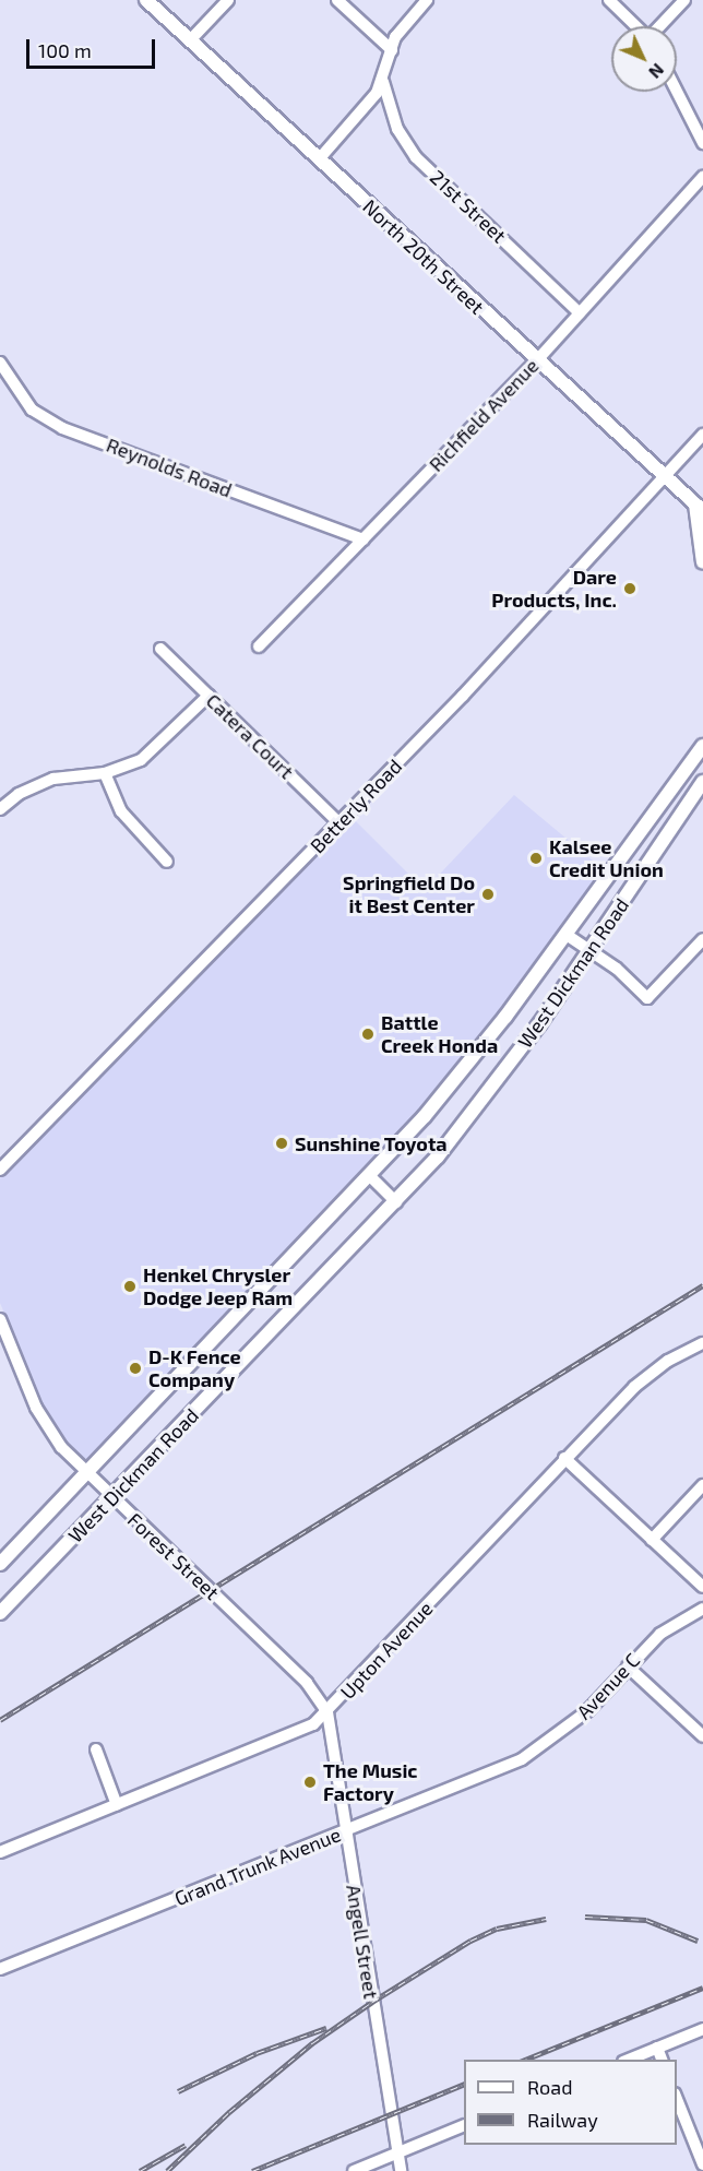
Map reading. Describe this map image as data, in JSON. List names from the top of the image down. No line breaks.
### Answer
{"streets":{"main road":["North 20th Street","West Dickman Road"],"street":["21st Street","Richfield Avenue","Reynolds Road","Catera Court","Betterly Road","Forest Street","Upton Avenue","Avenue C","Grand Trunk Avenue","Angell Street"]},"crossings":[["21st Street","Richfield Avenue"],["North 20th Street","Richfield Avenue"],["North 20th Street","Betterly Road"],["Richfield Avenue","Reynolds Road"],["Catera Court","Betterly Road"],["West Dickman Road","Forest Street"],["Forest Street","Upton Avenue"],["Forest Street","Angell Street"],["Upton Avenue","Angell Street"],["Avenue C","Grand Trunk Avenue"],["Grand Trunk Avenue","Angell Street"]],"places":["Dare Products, Inc.","Kalsee Credit Union","Springfield Do it Best Center","Battle Creek Honda","Sunshine Toyota","Henkel Chrysler Dodge Jeep Ram","D-K Fence Company","The Music Factory"],"legend":["Road","Railway"],"scale_bar":"100 m","north":"bottom right"}
